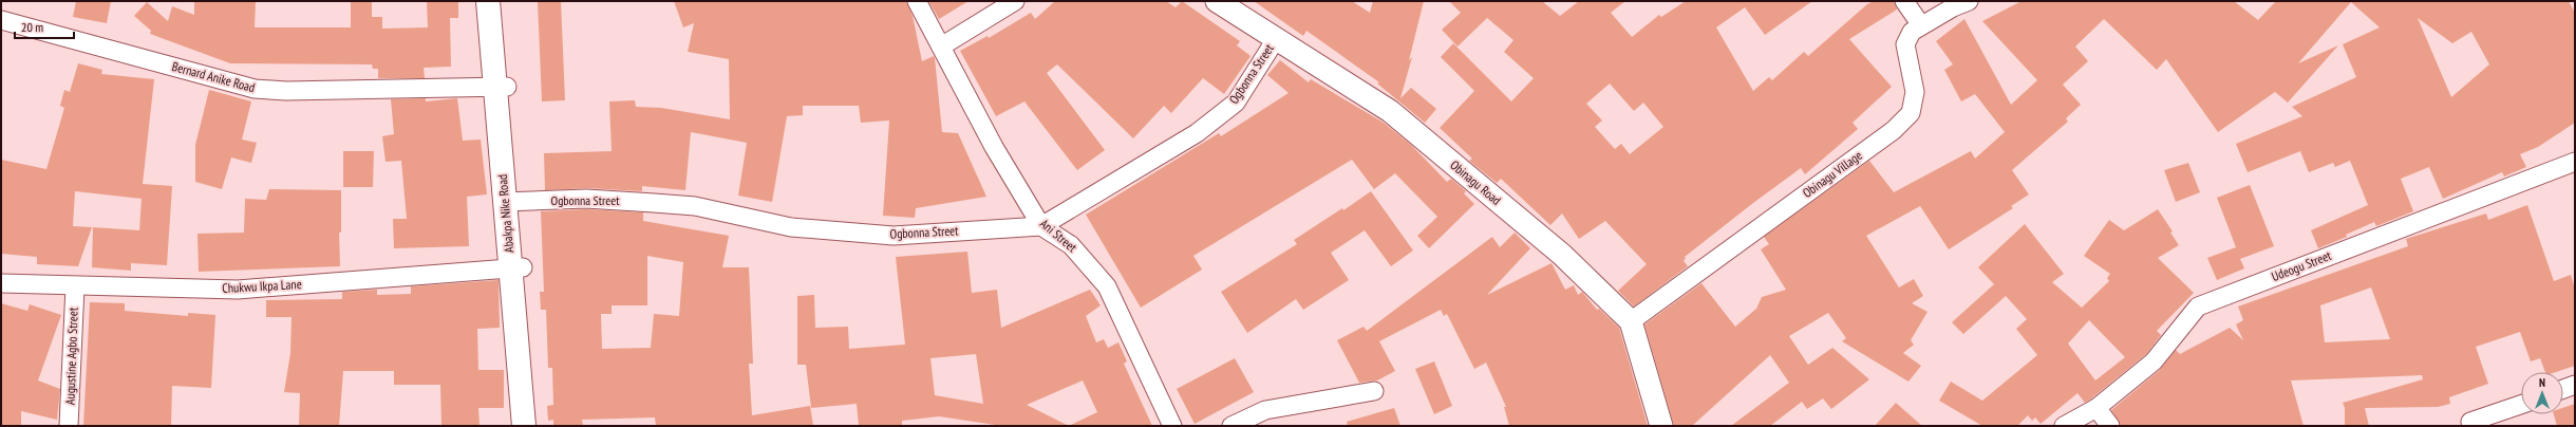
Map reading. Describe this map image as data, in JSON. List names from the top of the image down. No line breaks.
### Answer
{"streets":{"main road":["Abakpa Nike Road"],"street":["Ogbonna Street","Bernard Anike Road","Obinagu Village","Obinagu Road","Ani Street","Udeogu Street","Chukwu Ikpa Lane","Augustine Agbo Street"]},"crossings":[["Ogbonna Street","Obinagu Road"],["Ogbonna Street","Abakpa Nike Road"],["Ogbonna Street","Ani Street"],["Bernard Anike Road","Abakpa Nike Road"],["Obinagu Village","Obinagu Road"],["Abakpa Nike Road","Chukwu Ikpa Lane"],["Chukwu Ikpa Lane","Augustine Agbo Street"]],"scale_bar":"20 m","north":"top"}
